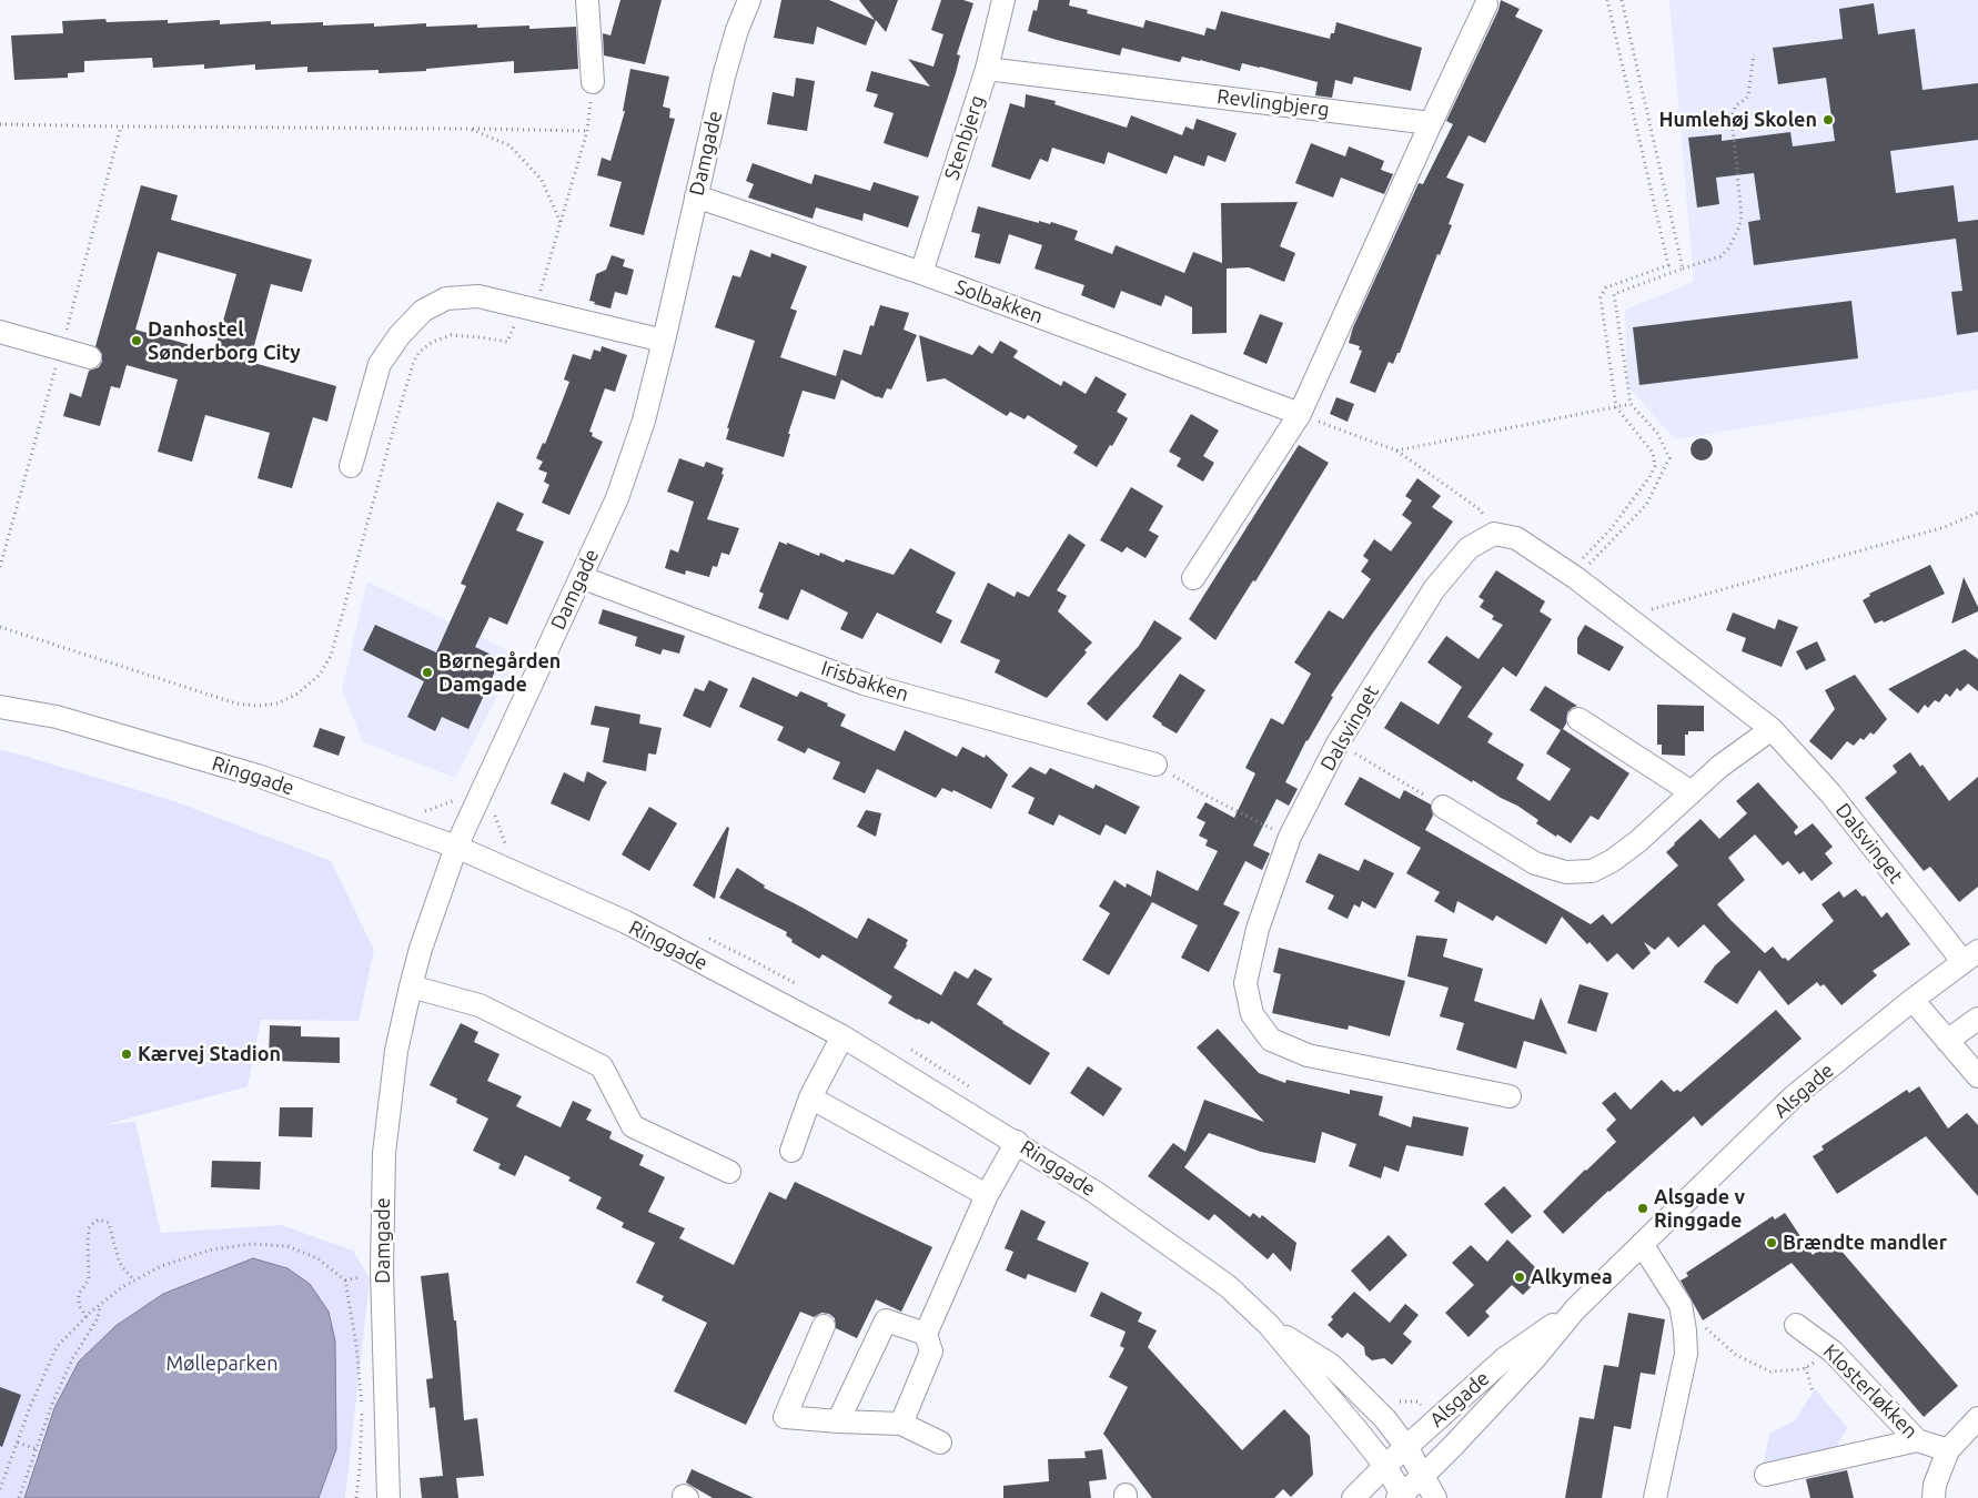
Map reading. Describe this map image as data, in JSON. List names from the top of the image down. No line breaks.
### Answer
{"streets":{"street":["Revlingbjerg","Stenbjerg","Damgade","Solbakken","Irisbakken","Dalsvinget","Ringgade","Alsgade","Klosterløkken"]},"crossings":[["Revlingbjerg","Stenbjerg"],["Stenbjerg","Solbakken"],["Damgade","Solbakken"],["Damgade","Irisbakken"],["Damgade","Ringgade"],["Dalsvinget","Alsgade"],["Ringgade","Alsgade"]],"parks":["Mølleparken"],"places":["Humlehøj Skolen","Danhostel Sønderborg City","Børnegården Damgade","Kærvej Stadion","Alsgade v Ringgade","Brændte mandler","Alkymea"]}
